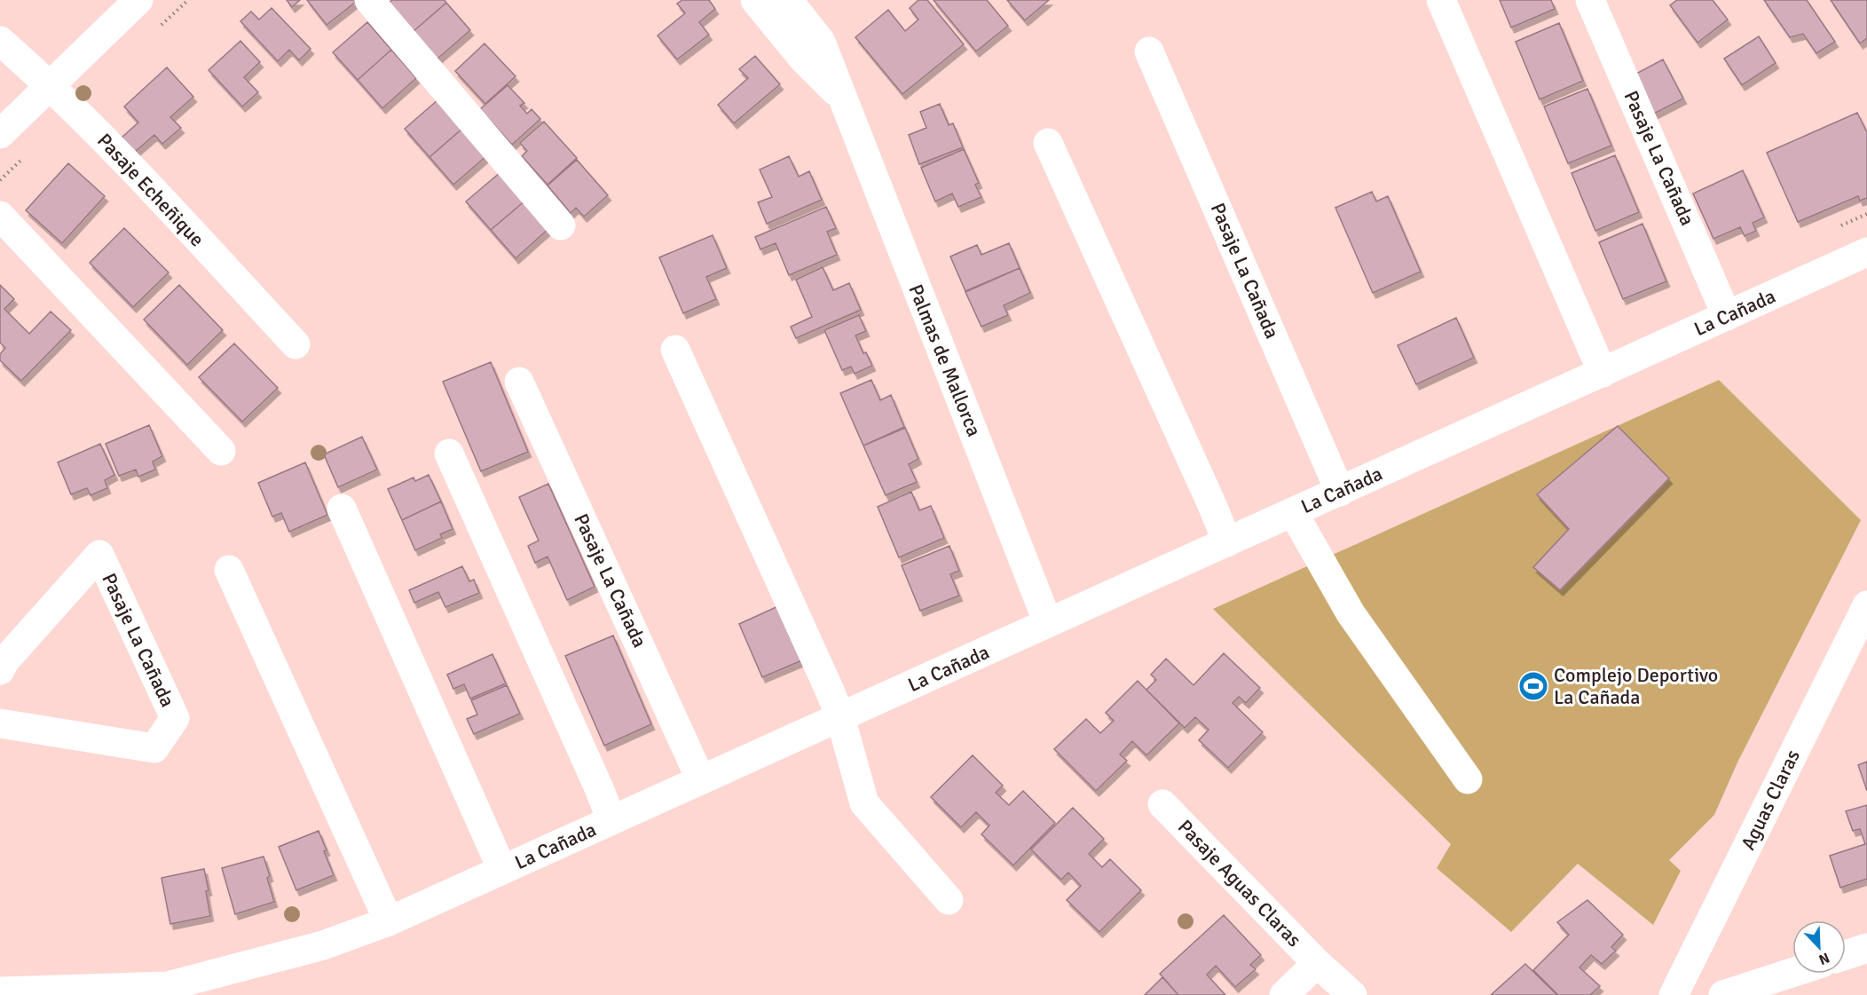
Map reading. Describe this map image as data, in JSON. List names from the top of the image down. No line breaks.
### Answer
{"streets":{"street":["Pasaje La Cañada","Pasaje Echeñique","La Cañada","Palmas de Mallorca","Aguas Claras","Pasaje Aguas Claras"]},"crossings":[["Pasaje La Cañada","La Cañada"],["La Cañada","Palmas de Mallorca"]],"places":{"sports":["Complejo Deportivo La Cañada"]},"north":"bottom right"}
